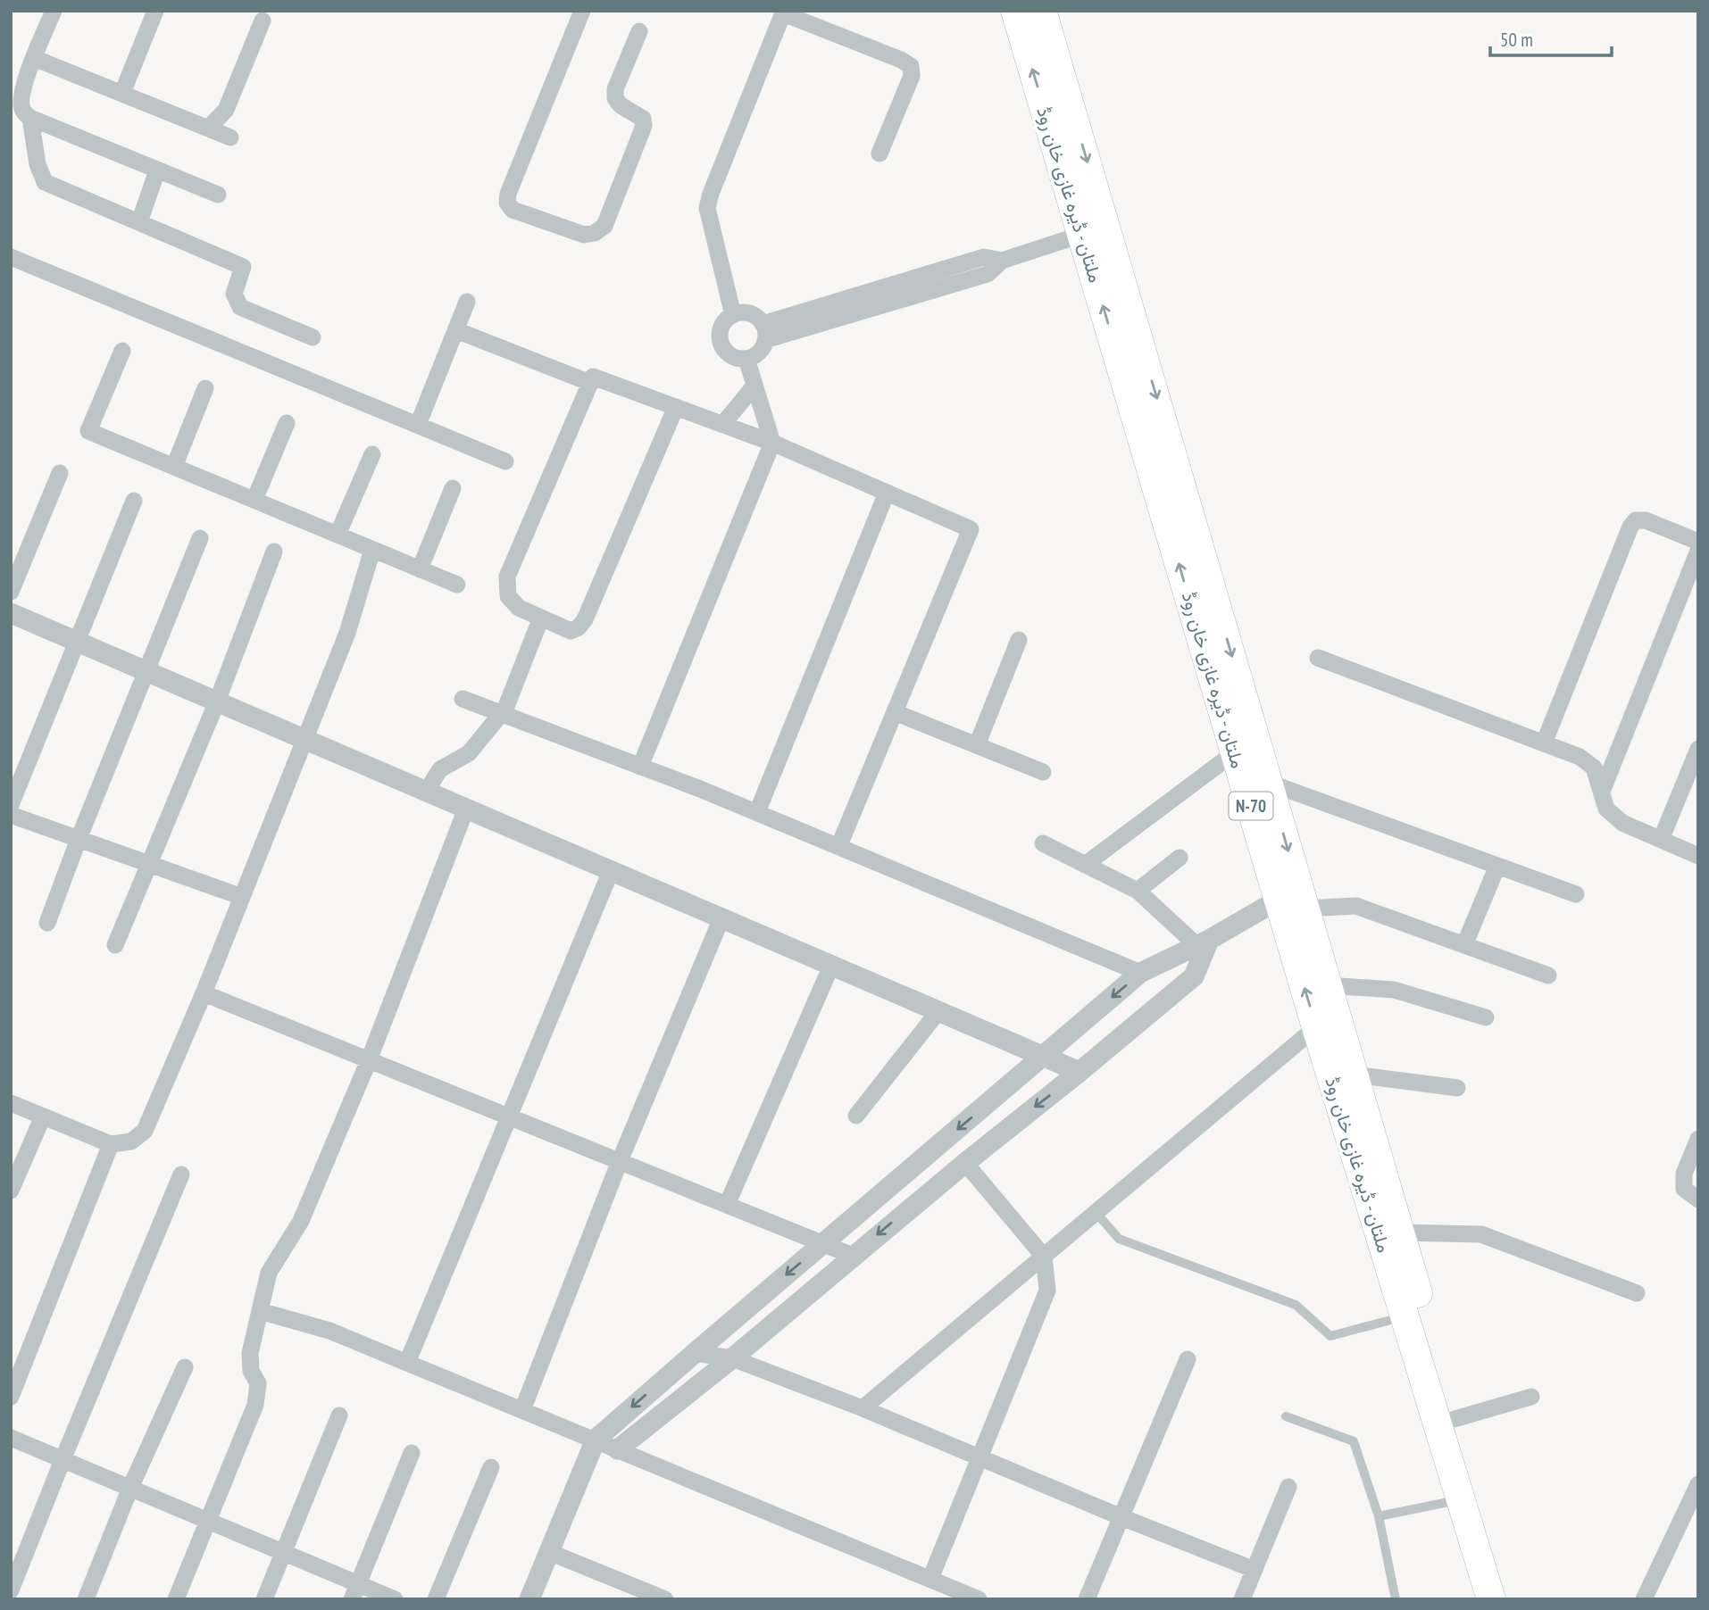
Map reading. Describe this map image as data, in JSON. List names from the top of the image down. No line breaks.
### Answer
{"streets":{"highway":["ملتان - ڈیرہ غازی خان روڈ","N-70"]},"scale_bar":"50 m"}
